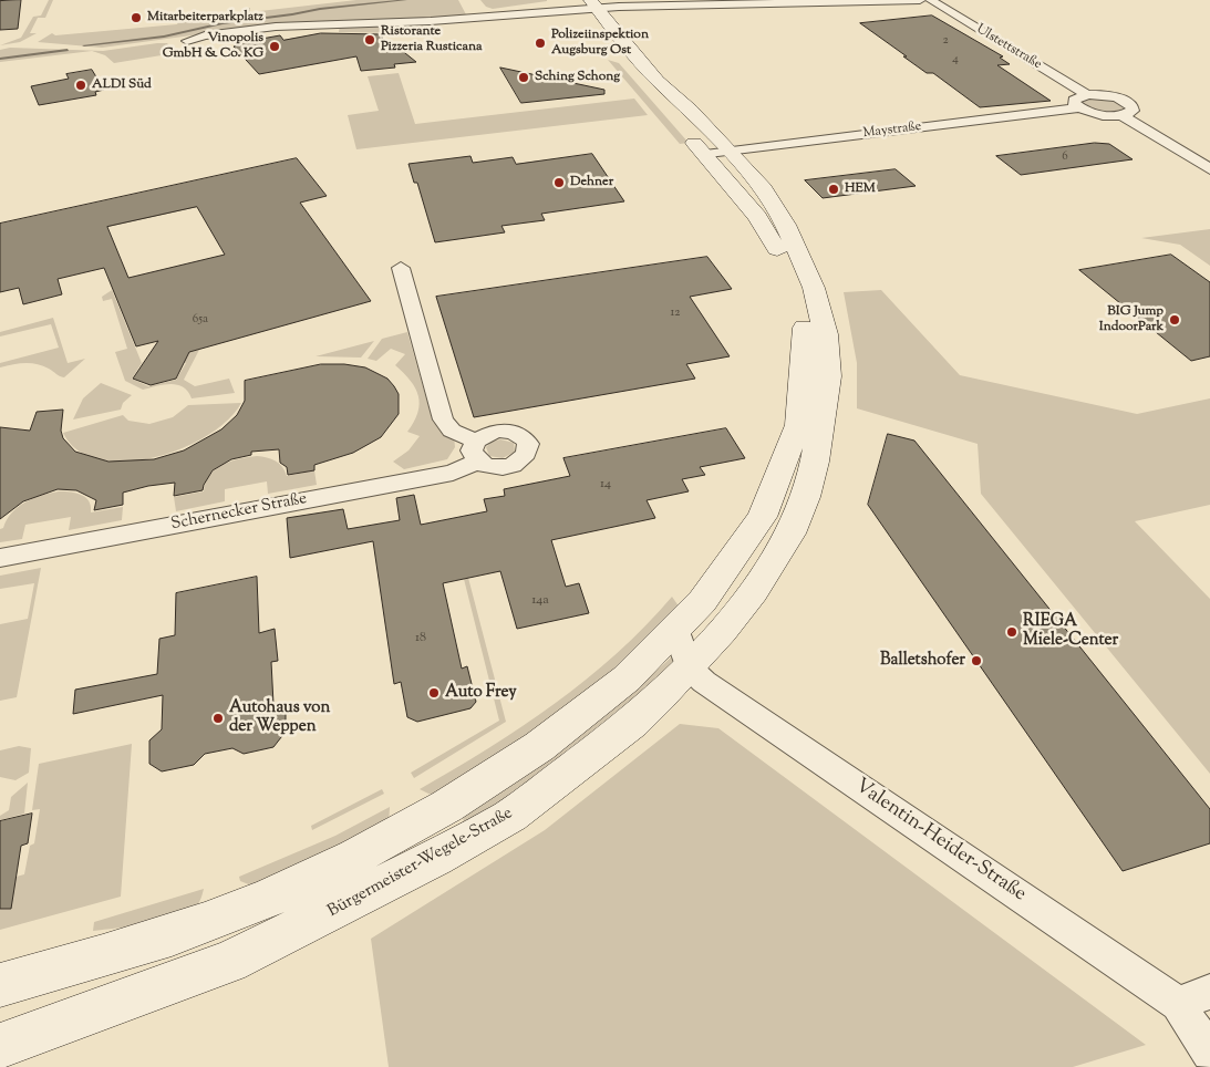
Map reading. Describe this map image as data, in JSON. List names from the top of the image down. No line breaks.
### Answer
{"streets":{"main road":["Bürgermeister-Wegele-Straße"],"street":["Ulstettstraße","Maystraße","Schernecker Straße","Valentin-Heider-Straße"]},"crossings":[["Maystraße","Bürgermeister-Wegele-Straße"],["Valentin-Heider-Straße","Bürgermeister-Wegele-Straße"]],"places":["Mitarbeiterparkplatz","Ristorante Pizzeria Rusticana","Polizeiinspektion Augsburg Ost","Vinopolis GmbH & Co. KG","Sching Schong","ALDI Süd","Dehner","HEM","BIG Jump IndoorPark","RIEGA Miele-Center","Balletshofer","Auto Frey","Autohaus von der Weppen"],"house_numbers":["2","4","6","12","65a","14","14a","18"]}
